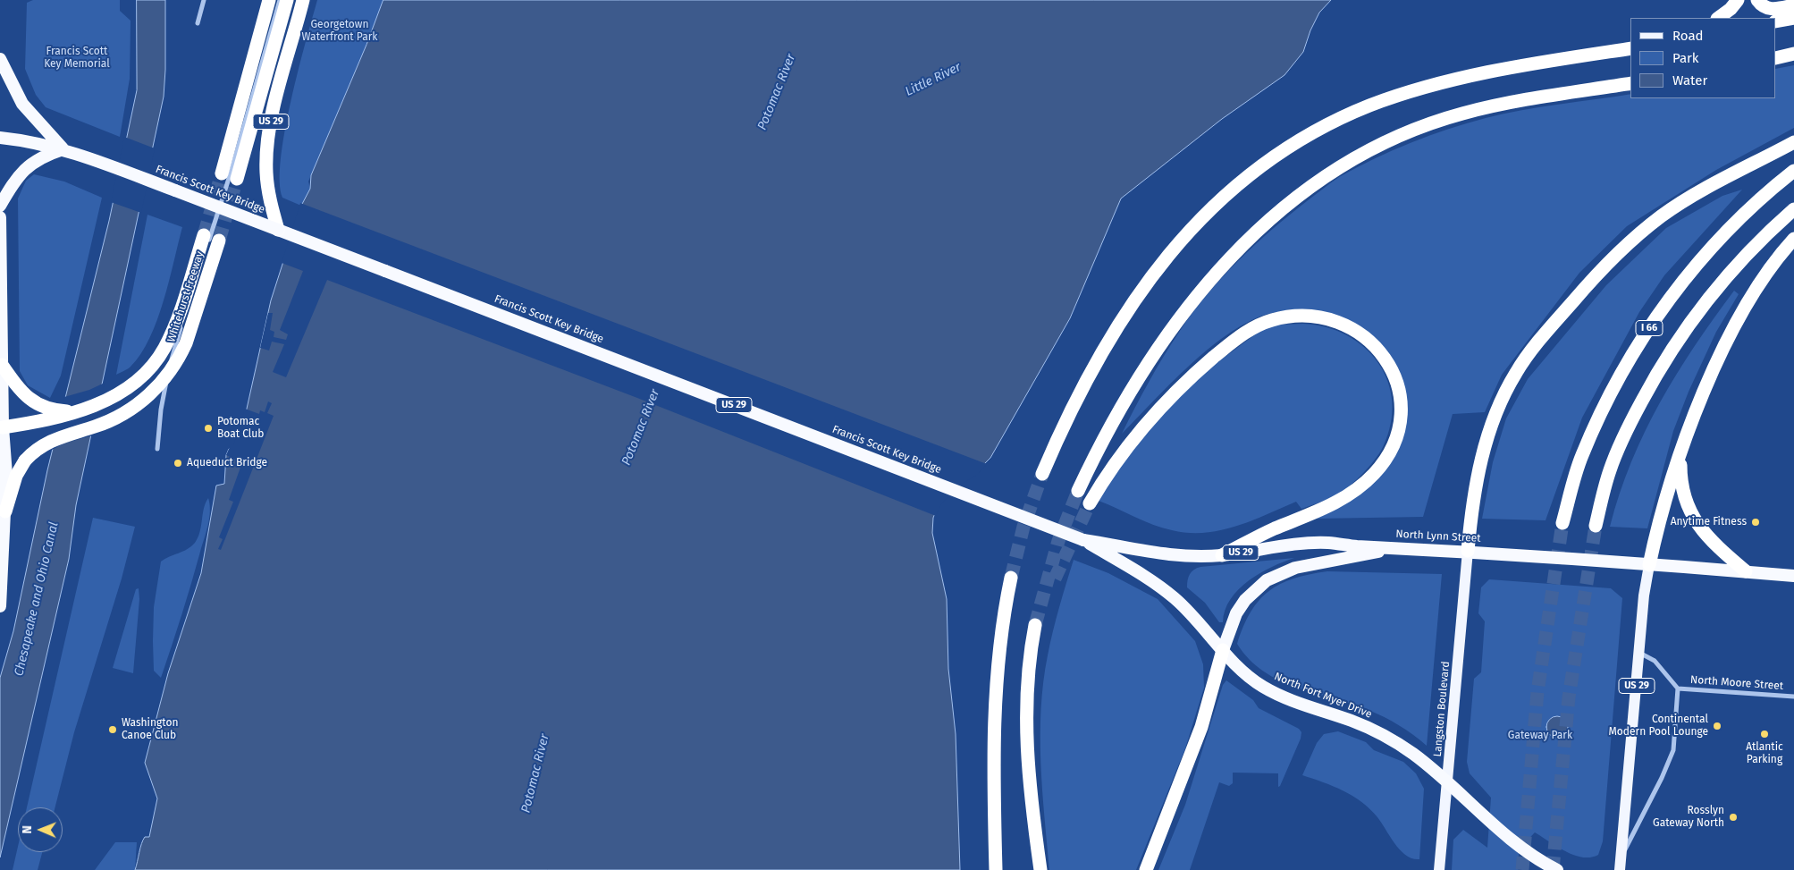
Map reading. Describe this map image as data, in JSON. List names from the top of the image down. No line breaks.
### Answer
{"streets":{"highway":["US 29","Francis Scott Key Bridge","Whitehurst Freeway","I 66","North Lynn Street","North Fort Myer Drive"],"main road":["Langston Boulevard"],"street":["North Moore Street"]},"crossings":[["US 29","Francis Scott Key Bridge"],["US 29","North Lynn Street"],["US 29","North Moore Street"],["Francis Scott Key Bridge","North Lynn Street"],["Francis Scott Key Bridge","North Fort Myer Drive"],["North Lynn Street","North Fort Myer Drive"],["North Lynn Street","Langston Boulevard"],["North Fort Myer Drive","Langston Boulevard"]],"water":["Little River","Potomac River","Chesapeake and Ohio Canal"],"parks":["Georgetown Waterfront Park","Francis Scott Key Memorial","Gateway Park"],"places":["Potomac Boat Club","Aqueduct Bridge","Anytime Fitness","Continental Modern Pool Lounge","Washington Canoe Club","Atlantic Parking","Rosslyn Gateway North"],"legend":["Road","Park","Water"],"north":"left"}
